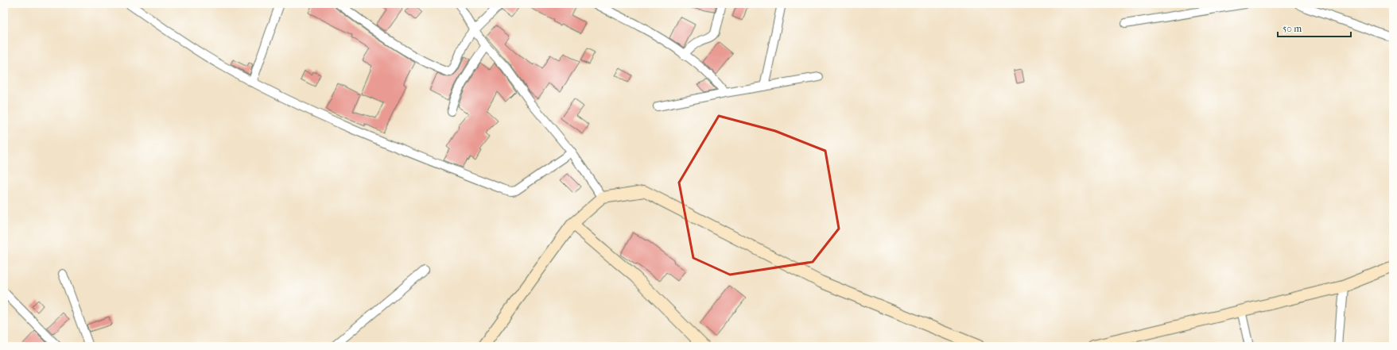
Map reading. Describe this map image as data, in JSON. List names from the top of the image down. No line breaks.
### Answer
{"scale_bar":"50 m"}
